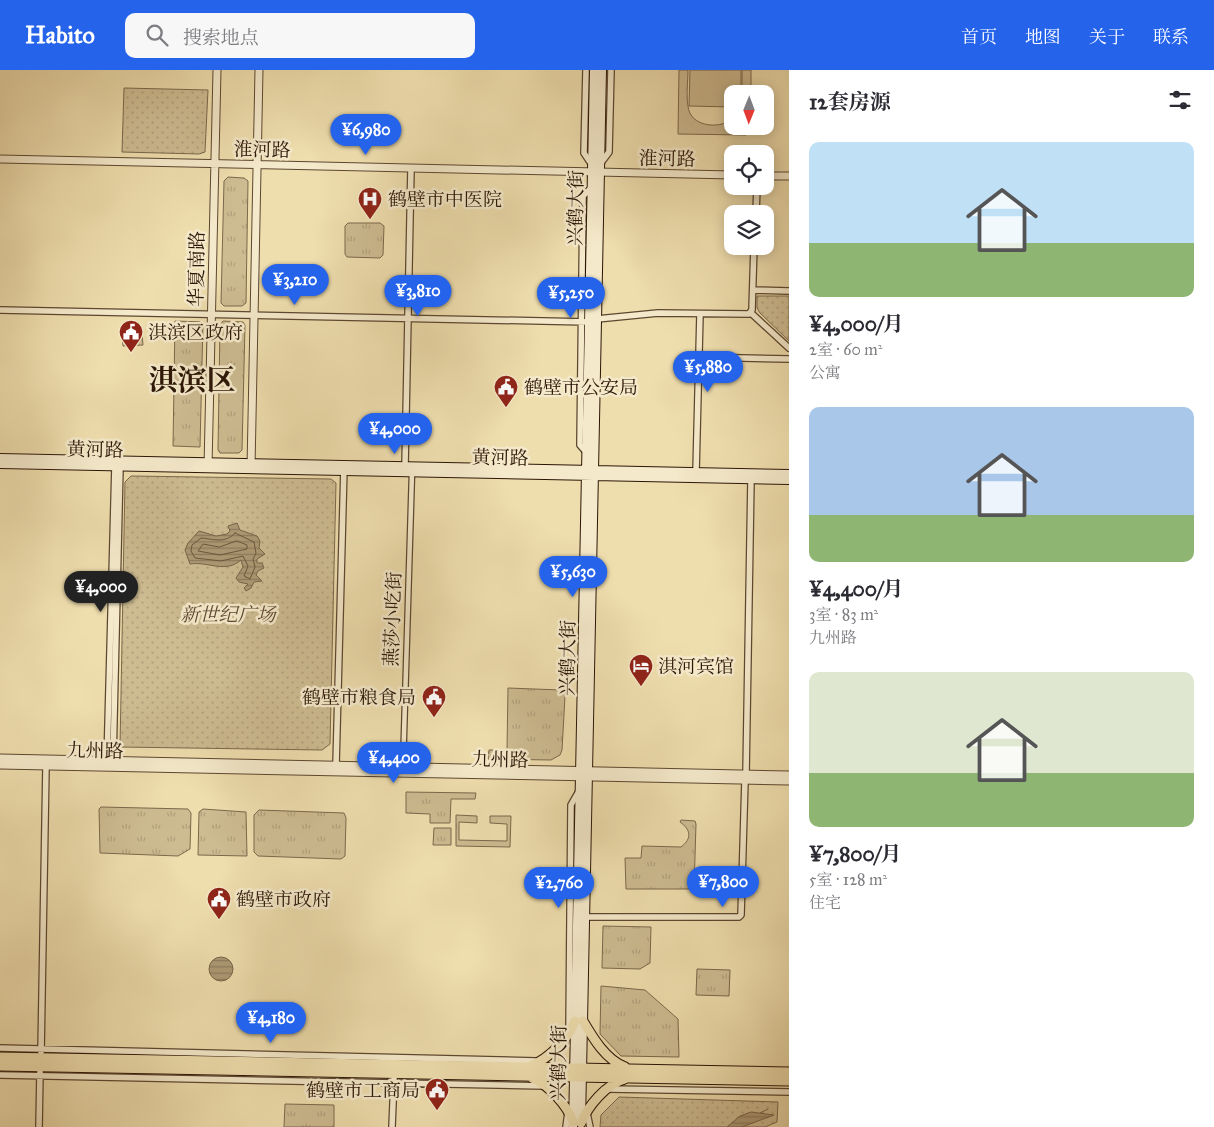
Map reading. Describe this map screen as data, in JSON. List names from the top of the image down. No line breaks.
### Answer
{"streets":{"main road":["兴鹤大街","黄河路"],"street":["淮河路","华夏南路","燕莎小吃街","九州路"]},"crossings":[["淮河路","兴鹤大街"],["淮河路","华夏南路"],["兴鹤大街","黄河路"],["兴鹤大街","九州路"],["华夏南路","黄河路"],["黄河路","燕莎小吃街"],["燕莎小吃街","九州路"]],"districts":["淇滨区"],"parks":["新世纪广场"],"places":{"hospital":["鹤壁市中医院"],"public building":["淇滨区政府","鹤壁市公安局","鹤壁市粮食局","鹤壁市政府","鹤壁市工商局"],"hotel":["淇河宾馆"]},"north":"bottom","page":{"header":"Habito","search":"搜索地点","nav":["首页","地图","关于","联系"],"heading":"12套房源","price":["¥6,980","¥3,210","¥3,810","¥5,250","¥5,880","¥4,000","¥5,630","¥4,000","¥4,400","¥7,800","¥2,760","¥4,180"],"list":[{"name":"¥4,000/月","note":"2室 · 60 m² · 公寓"},{"name":"¥4,400/月","note":"3室 · 83 m² · 九州路"},{"name":"¥7,800/月","note":"5室 · 128 m² · 住宅"}]}}
